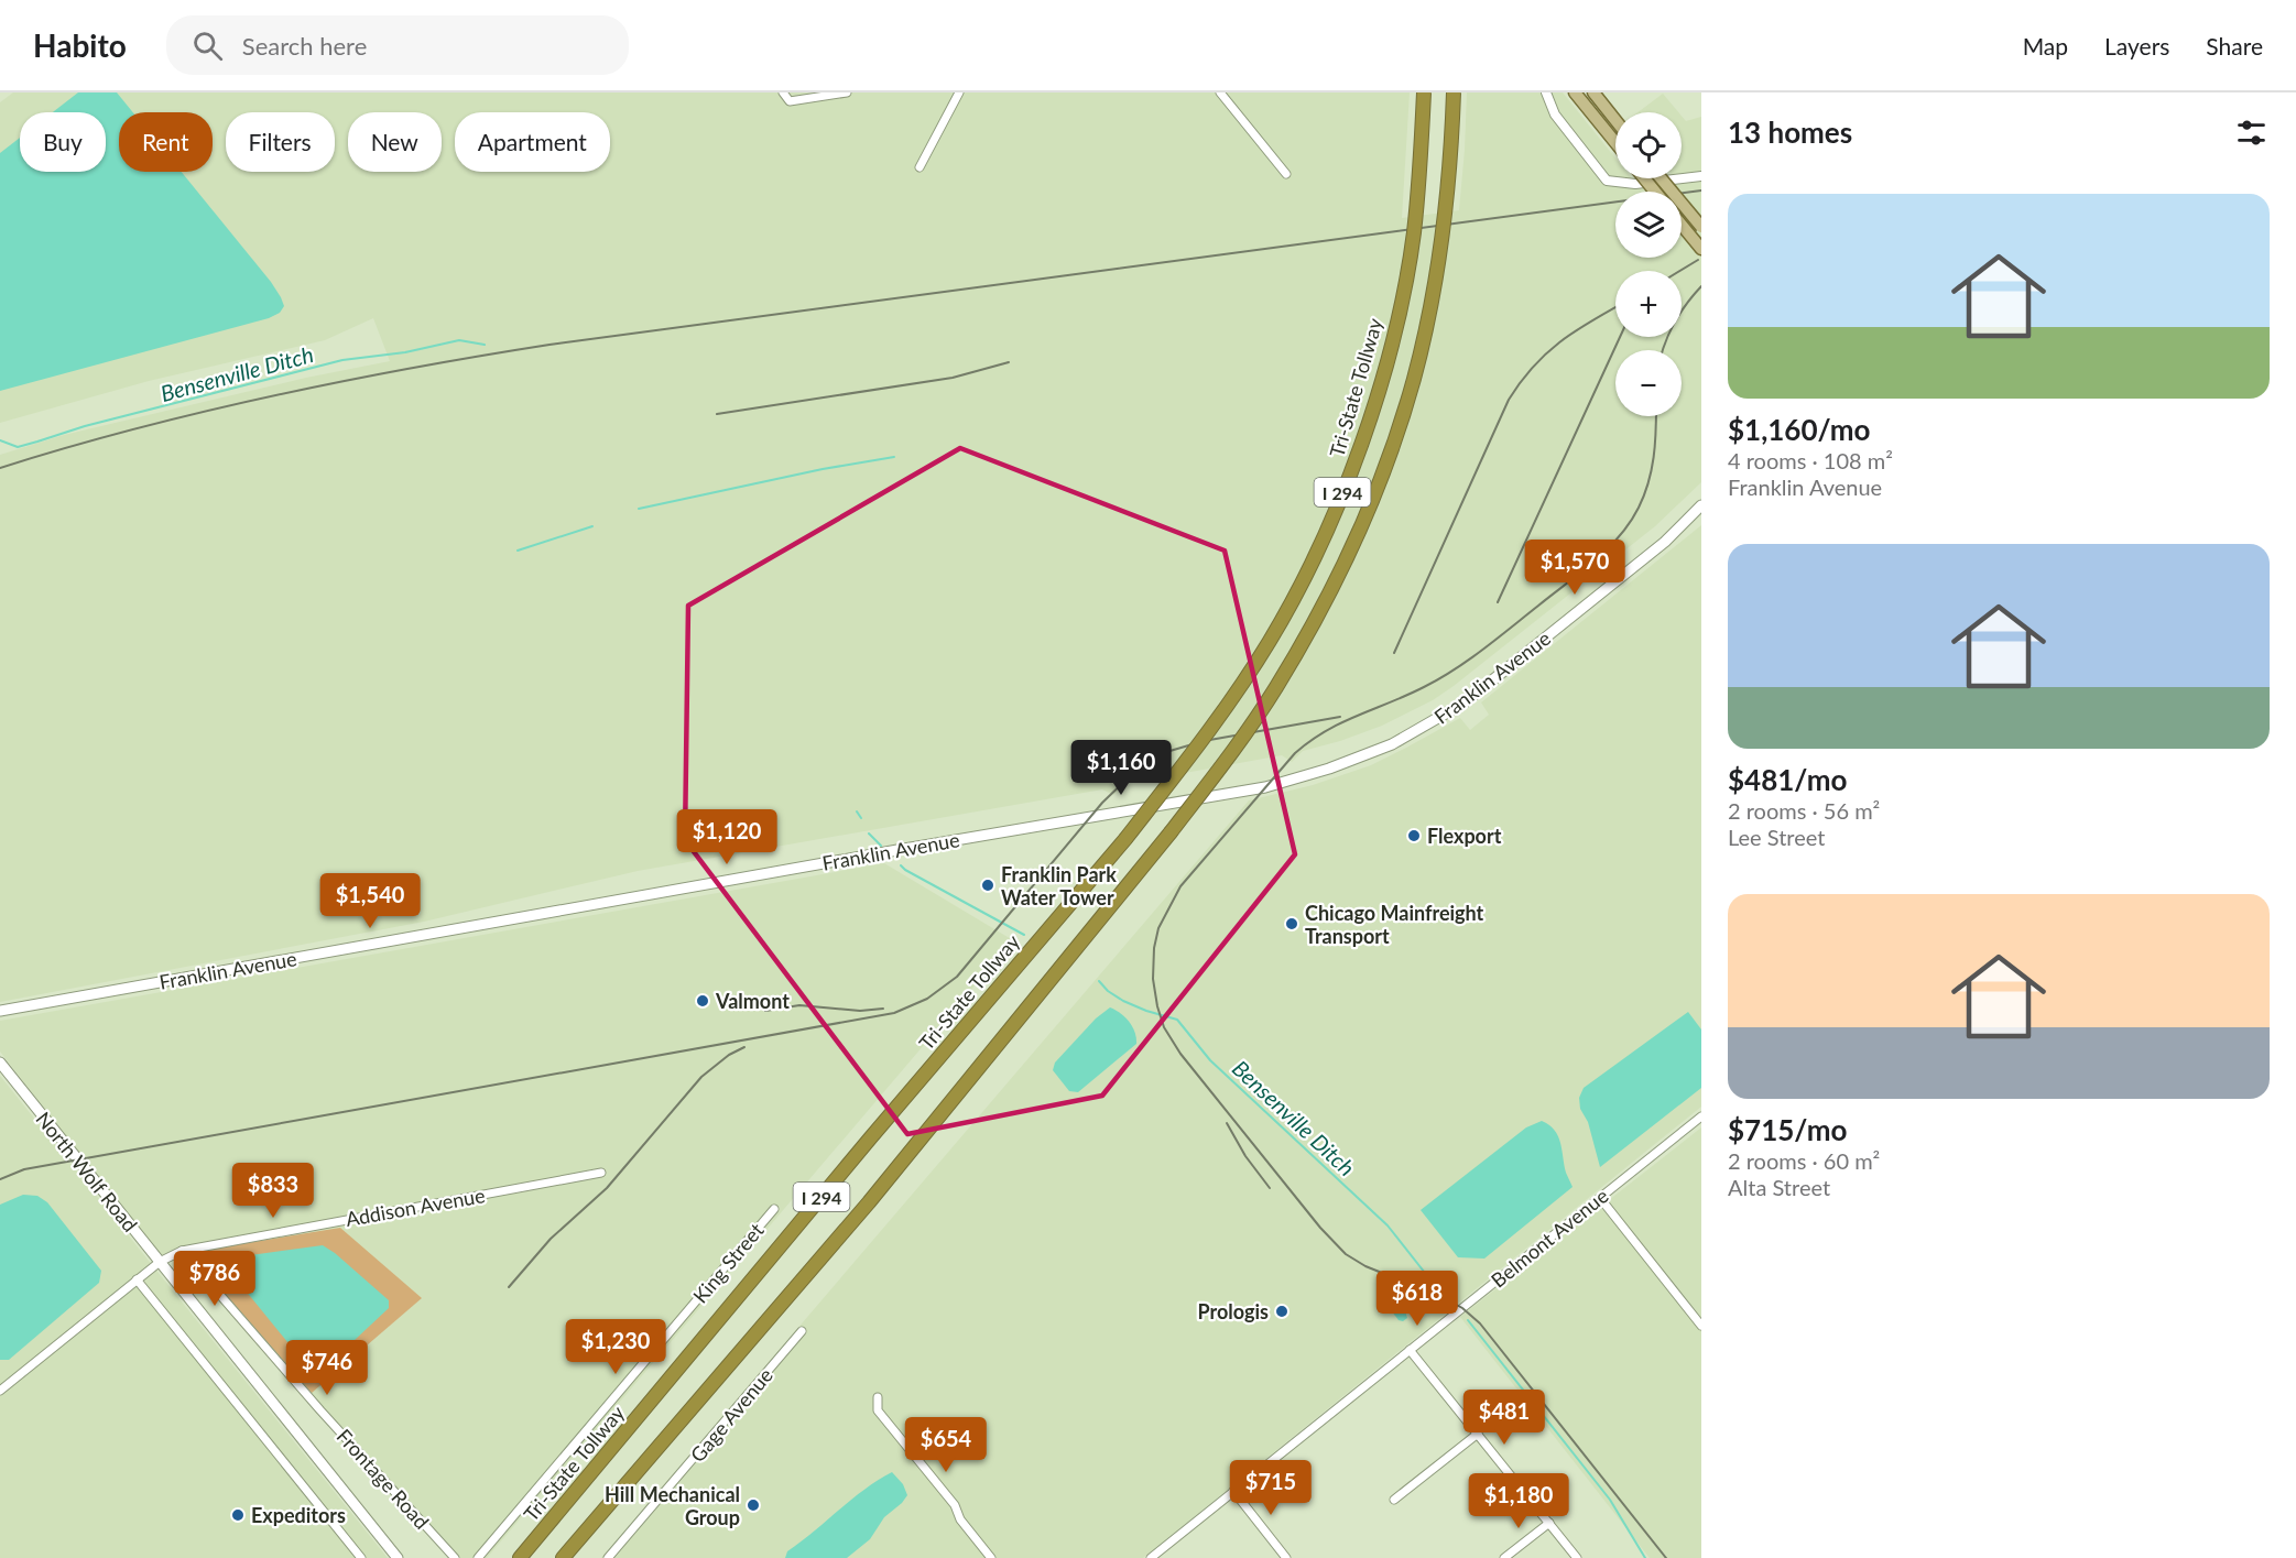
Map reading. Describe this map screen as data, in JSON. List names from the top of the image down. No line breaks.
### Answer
{"streets":{"highway":["Tri-State Tollway","I 294"],"main road":["Franklin Avenue","North Wolf Road"],"street":["Addison Avenue","Belmont Avenue","King Street","Gage Avenue","Frontage Road"]},"crossings":[["North Wolf Road","Addison Avenue"],["Addison Avenue","Frontage Road"]],"water":["Bensenville Ditch"],"places":["Flexport","Franklin Park Water Tower","Chicago Mainfreight Transport","Valmont","Prologis","Hill Mechanical Group","Expeditors"],"page":{"header":"Habito","search":"Search here","nav":["Map","Layers","Share"],"heading":"13 homes","map_buttons":["+","−"],"chip":["Buy","Rent","Filters","New","Apartment"],"list":[{"name":"$1,160/mo","note":"4 rooms · 108 m² · Franklin Avenue"},{"name":"$481/mo","note":"2 rooms · 56 m² · Lee Street"},{"name":"$715/mo","note":"2 rooms · 60 m² · Alta Street"}],"price":["$1,570","$1,160","$1,120","$1,540","$833","$786","$618","$1,230","$746","$481","$654","$715","$1,180"]}}
